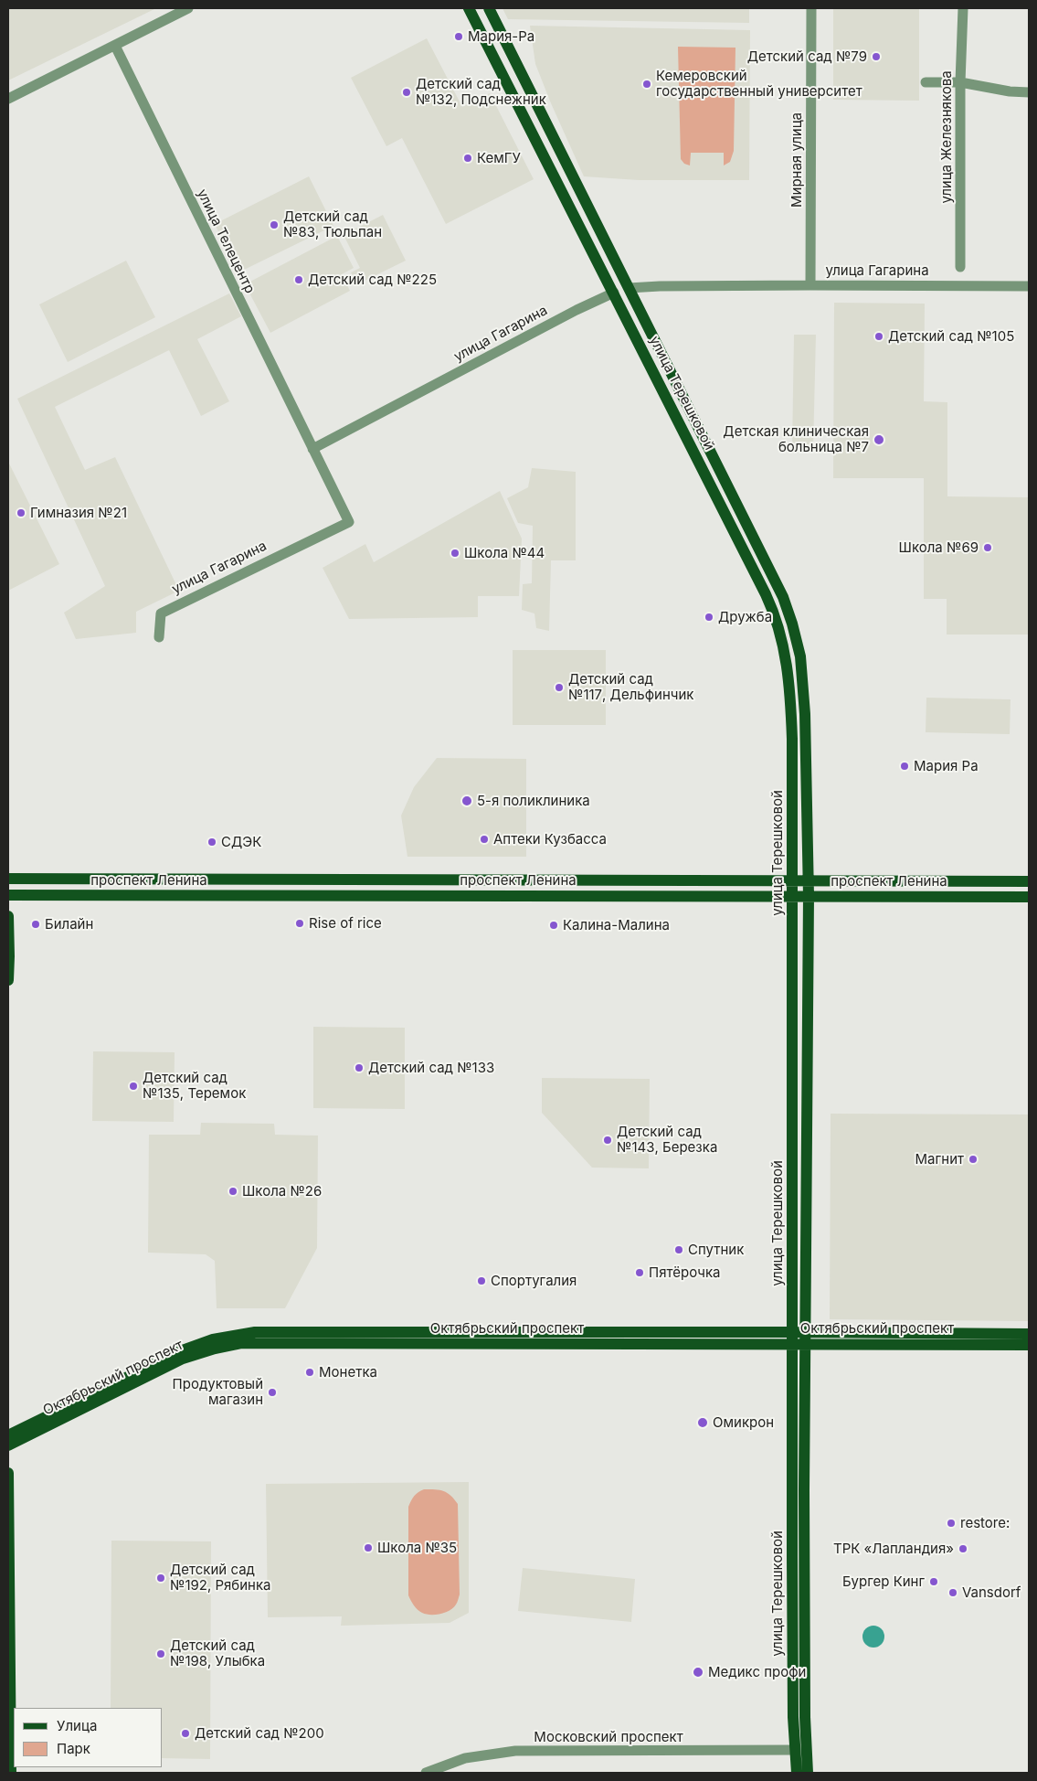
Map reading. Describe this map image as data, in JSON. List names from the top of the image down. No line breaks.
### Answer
{"streets":{"main road":["улица Гагарина","улица Терешковой","проспект Ленина","Октябрьский проспект"],"street":["улица Железнякова","Мирная улица","улица Телецентр","Московский проспект"]},"crossings":[["Мирная улица","улица Гагарина"],["улица Телецентр","улица Гагарина"],["улица Гагарина","улица Терешковой"],["улица Терешковой","проспект Ленина"],["улица Терешковой","Октябрьский проспект"],["улица Терешковой","Московский проспект"]],"places":["Мария-Ра","Детский сад №79","Кемеровский государственный университет","Детский сад №132, Подснежник","КемГУ","Детский сад №83, Тюльпан","Детский сад №225","Детский сад №105","Детская клиническая больница №7","Гимназия №21","Школа №69","Школа №44","Дружба","Детский сад №117, Дельфинчик","Мария Ра","5-я поликлиника","Аптеки Кузбасса","СДЭК","Rise of rice","Билайн","Калина-Малина","Детский сад №133","Детский сад №135, Теремок","Детский сад №143, Березка","Магнит","Школа №26","Спутник","Пятёрочка","Спортугалия","Монетка","Продуктовый магазин","Омикрон","restore:","Школа №35","ТРК «Лапландия»","Детский сад №192, Рябинка","Бургер Кинг","Vansdorf","Детский сад №198, Улыбка","Медикс профи","Детский сад №200"],"legend":["Улица","Парк"]}
